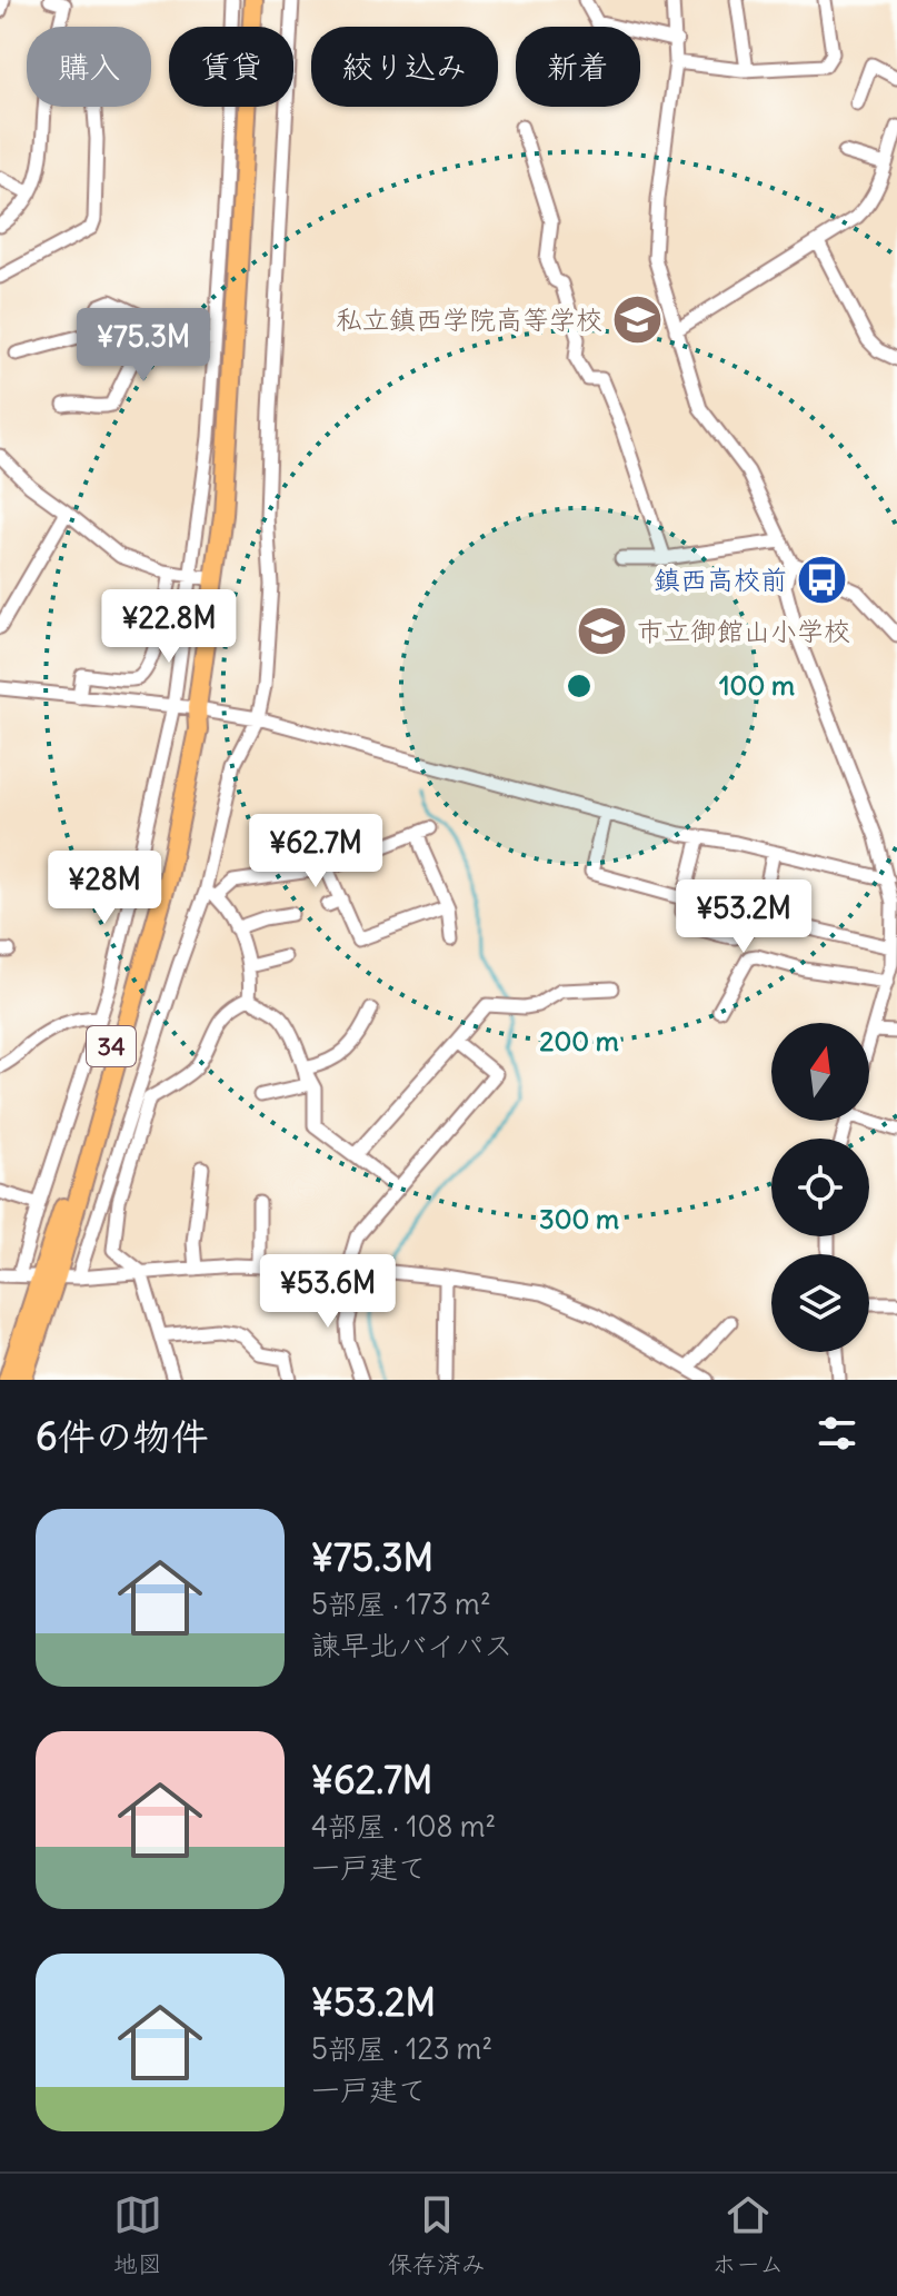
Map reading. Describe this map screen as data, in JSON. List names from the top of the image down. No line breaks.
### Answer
{"streets":{"highway":["34"]},"places":{"school or university":["私立鎮西学院高等学校","市立御館山小学校"],"bus stop":["鎮西高校前"]},"north":"top","page":{"chip":["購入","賃貸","絞り込み","新着"],"price":["¥75.3M","¥22.8M","¥62.7M","¥28M","¥53.2M","¥53.6M"],"heading":"6件の物件","list":[{"name":"¥75.3M","note":"5部屋 · 173 m² · 諫早北バイパス"},{"name":"¥62.7M","note":"4部屋 · 108 m² · 一戸建て"},{"name":"¥53.2M","note":"5部屋 · 123 m² · 一戸建て"}],"tabs":["地図","保存済み","ホーム"]},"rings":["100 m","200 m","300 m"]}
